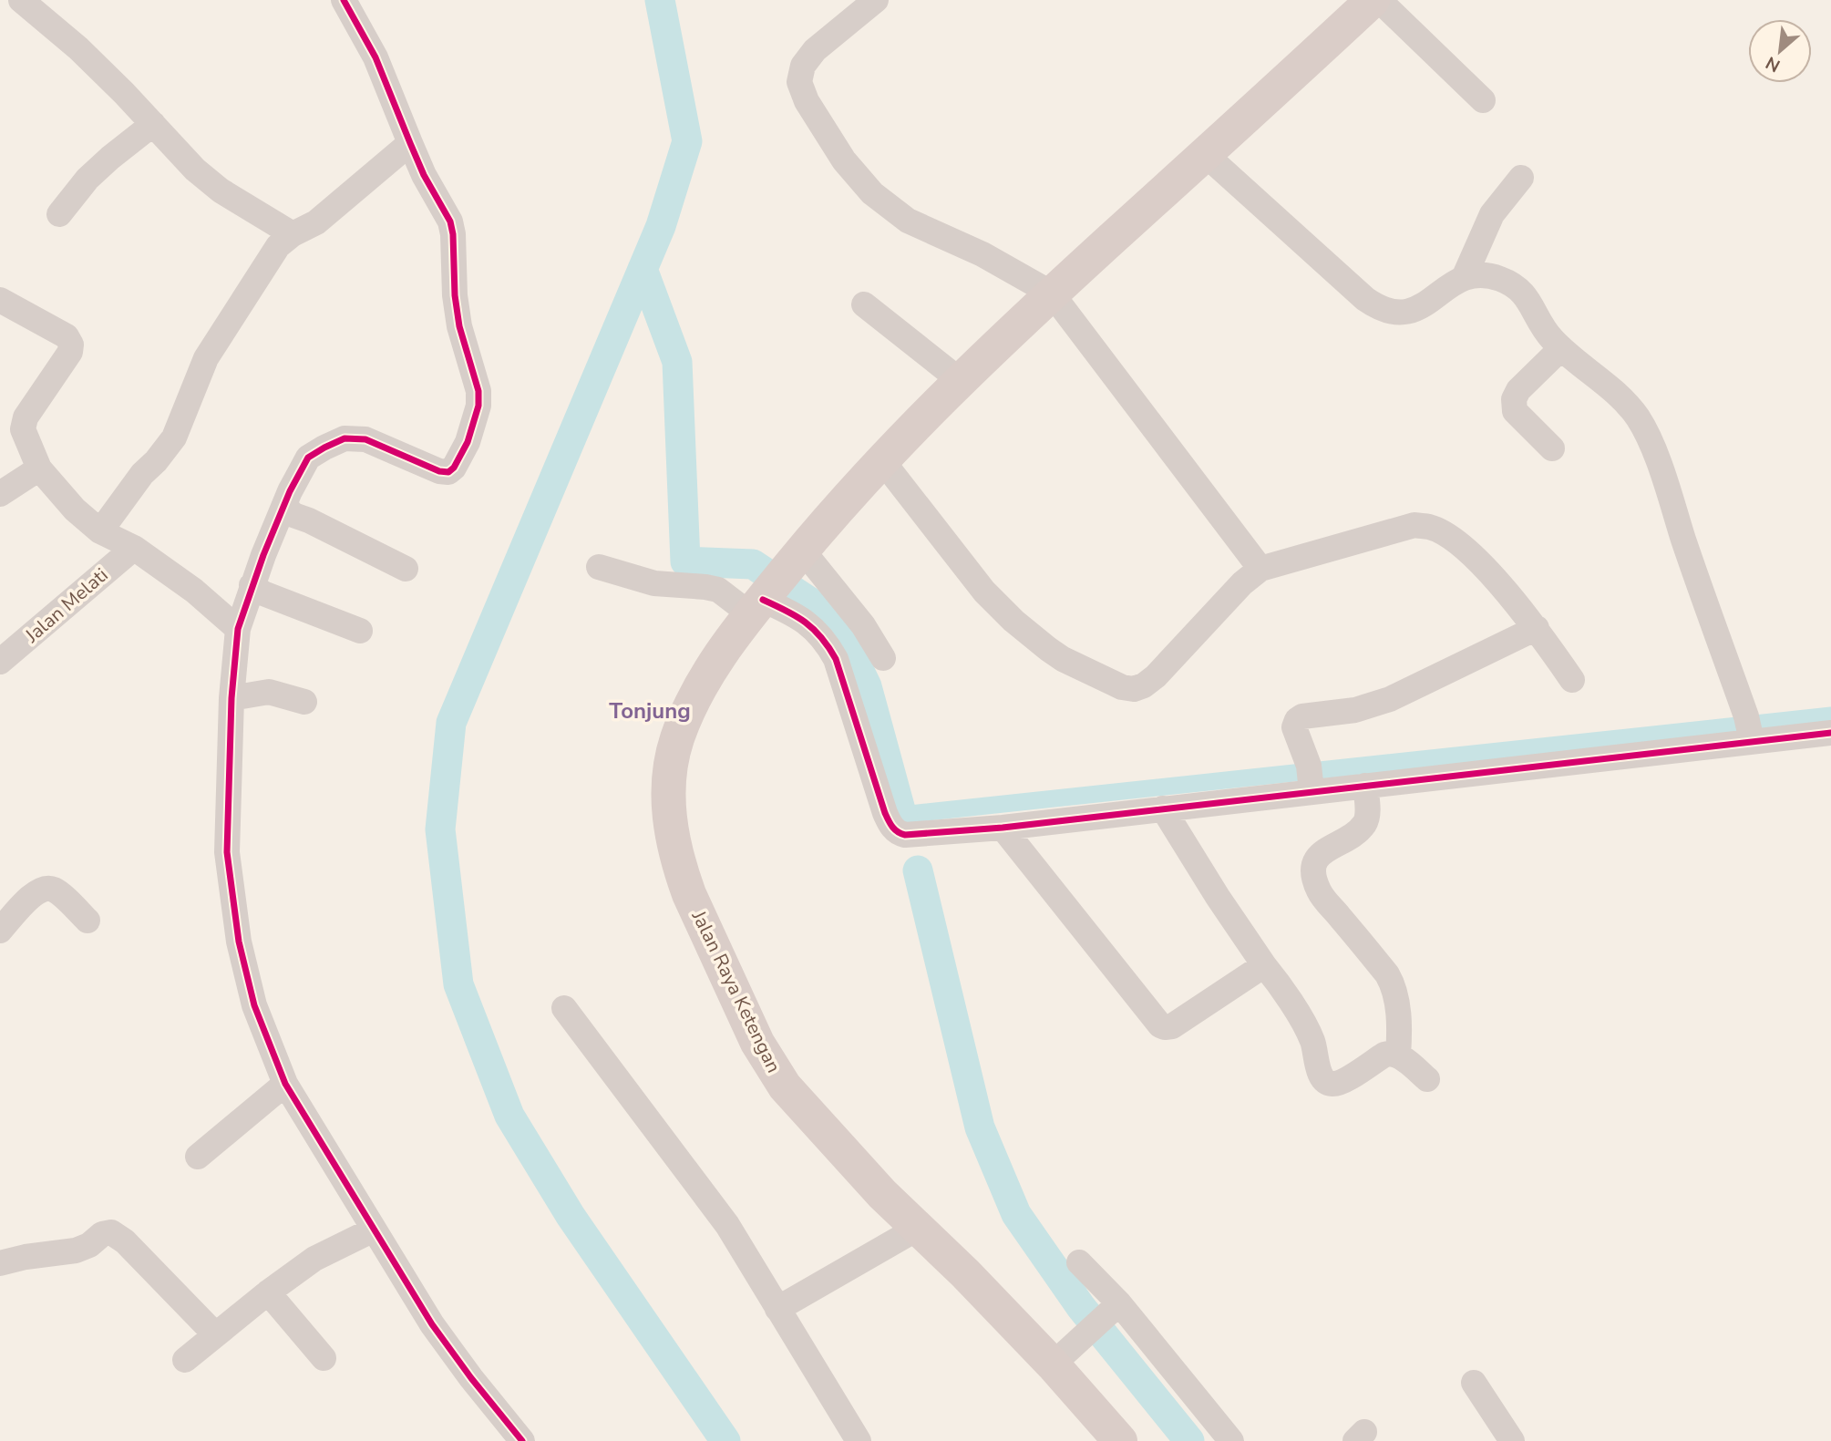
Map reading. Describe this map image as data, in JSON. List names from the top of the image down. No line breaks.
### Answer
{"streets":{"highway":["Jalan Raya Ketengan"],"street":["Jalan Melati"]},"districts":["Tonjung"],"north":"bottom left"}
